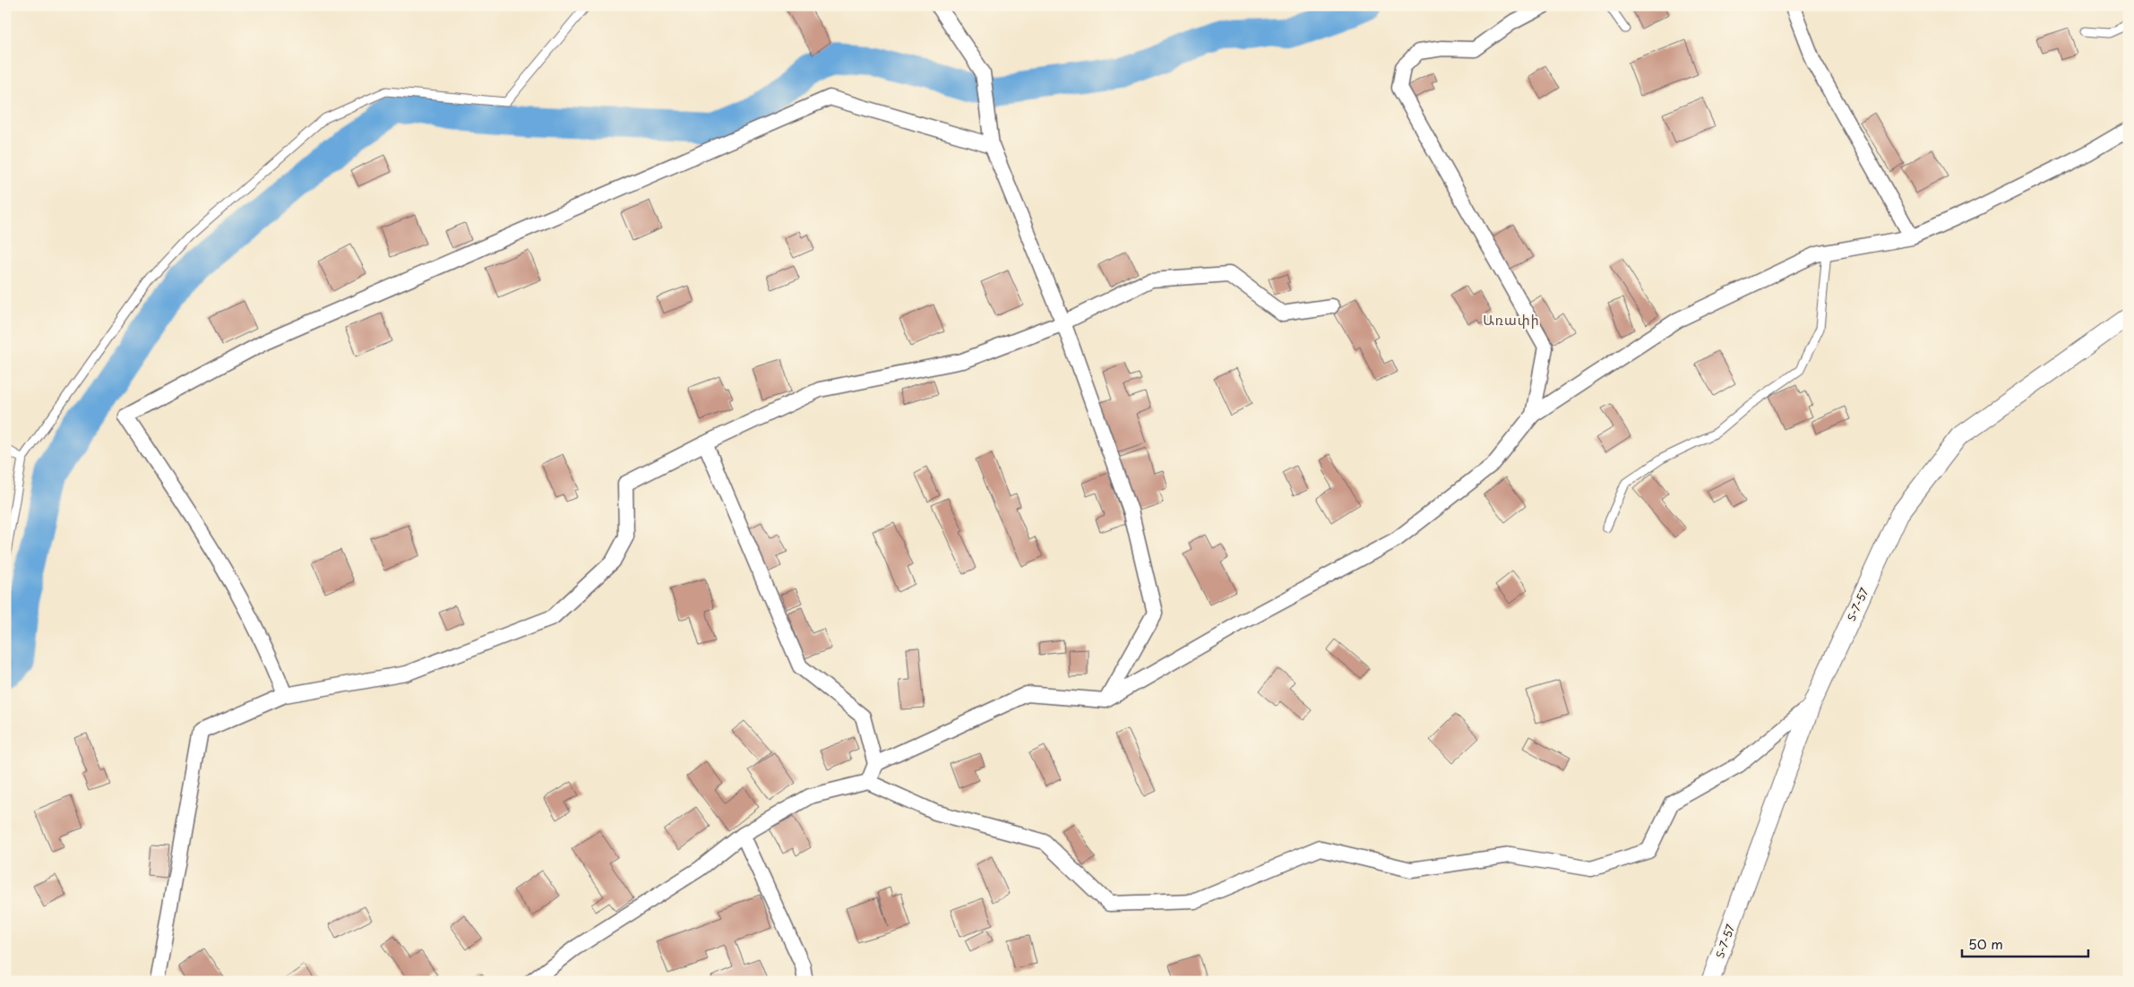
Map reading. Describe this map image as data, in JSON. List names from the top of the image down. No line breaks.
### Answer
{"streets":{"street":["Տ-7-57"]},"districts":["Առափի"],"scale_bar":"50 m"}
